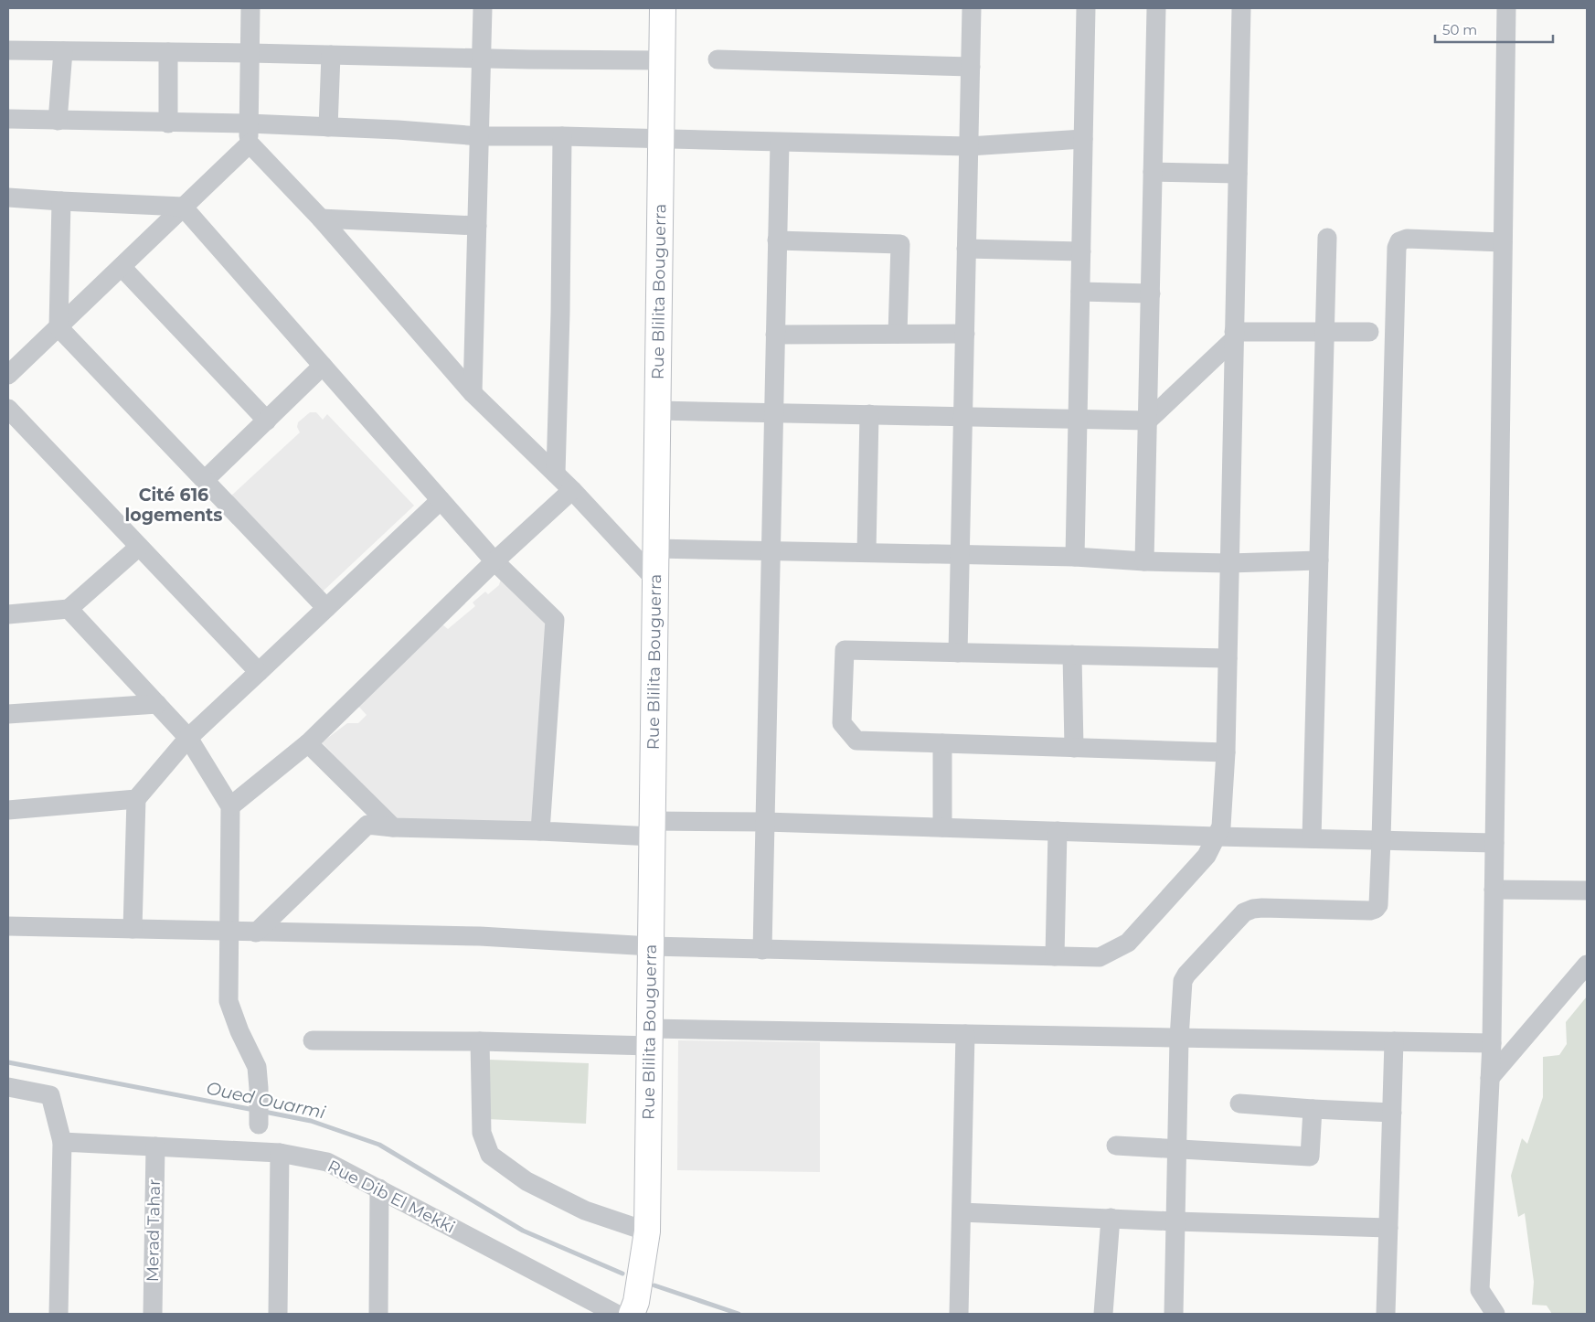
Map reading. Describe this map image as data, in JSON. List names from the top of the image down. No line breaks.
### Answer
{"streets":{"street":["Rue Blilita Bouguerra","Rue Dib El Mekki","Merad Tahar"]},"crossings":[["Rue Blilita Bouguerra","Rue Dib El Mekki"],["Rue Dib El Mekki","Merad Tahar"]],"districts":["Cité 616 logements"],"water":["Oued Ouarmi"],"scale_bar":"50 m"}
